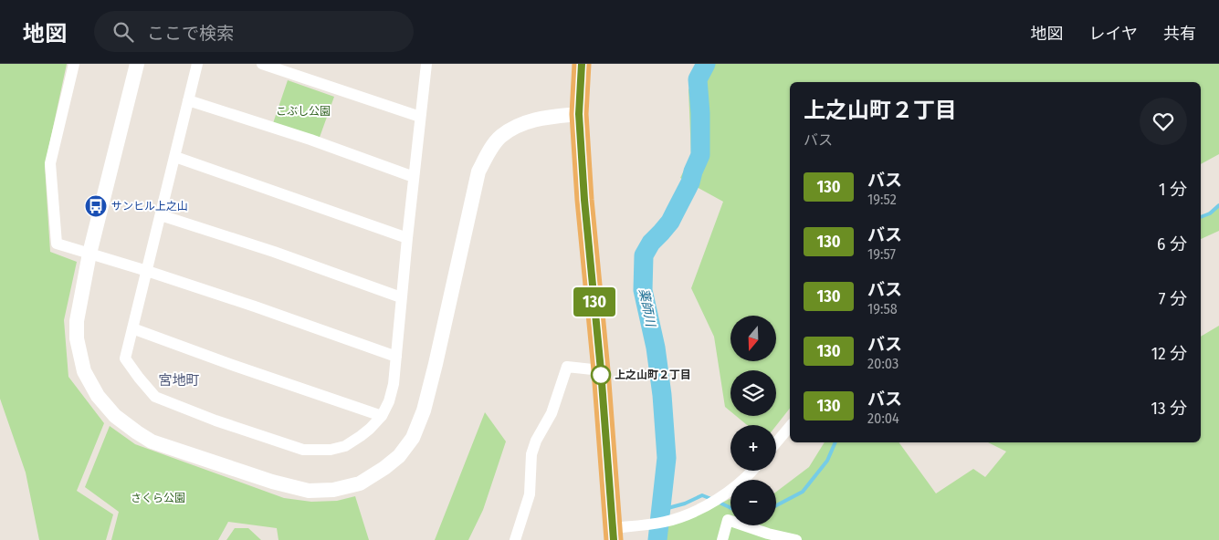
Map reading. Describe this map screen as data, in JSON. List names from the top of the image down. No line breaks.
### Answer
{"districts":["宮地町"],"water":["薬師川"],"parks":["こぶし公園","さくら公園"],"places":{"bus stop":["サンヒル上之山"],"other":["上之山町２丁目"]},"lines":["bus line 130"],"north":"bottom","page":{"header":"地図","search":"ここで検索","nav":["地図","レイヤ","共有"],"on_map":"130","heading":["上之山町２丁目","バス"],"list":[{"mark":"130","name":"バス","note":"19:52","value":"1 分"},{"mark":"130","name":"バス","note":"19:57","value":"6 分"},{"mark":"130","name":"バス","note":"19:58","value":"7 分"},{"mark":"130","name":"バス","note":"20:03","value":"12 分"},{"mark":"130","name":"バス","note":"20:04","value":"13 分"}],"map_buttons":["+","−"]}}
